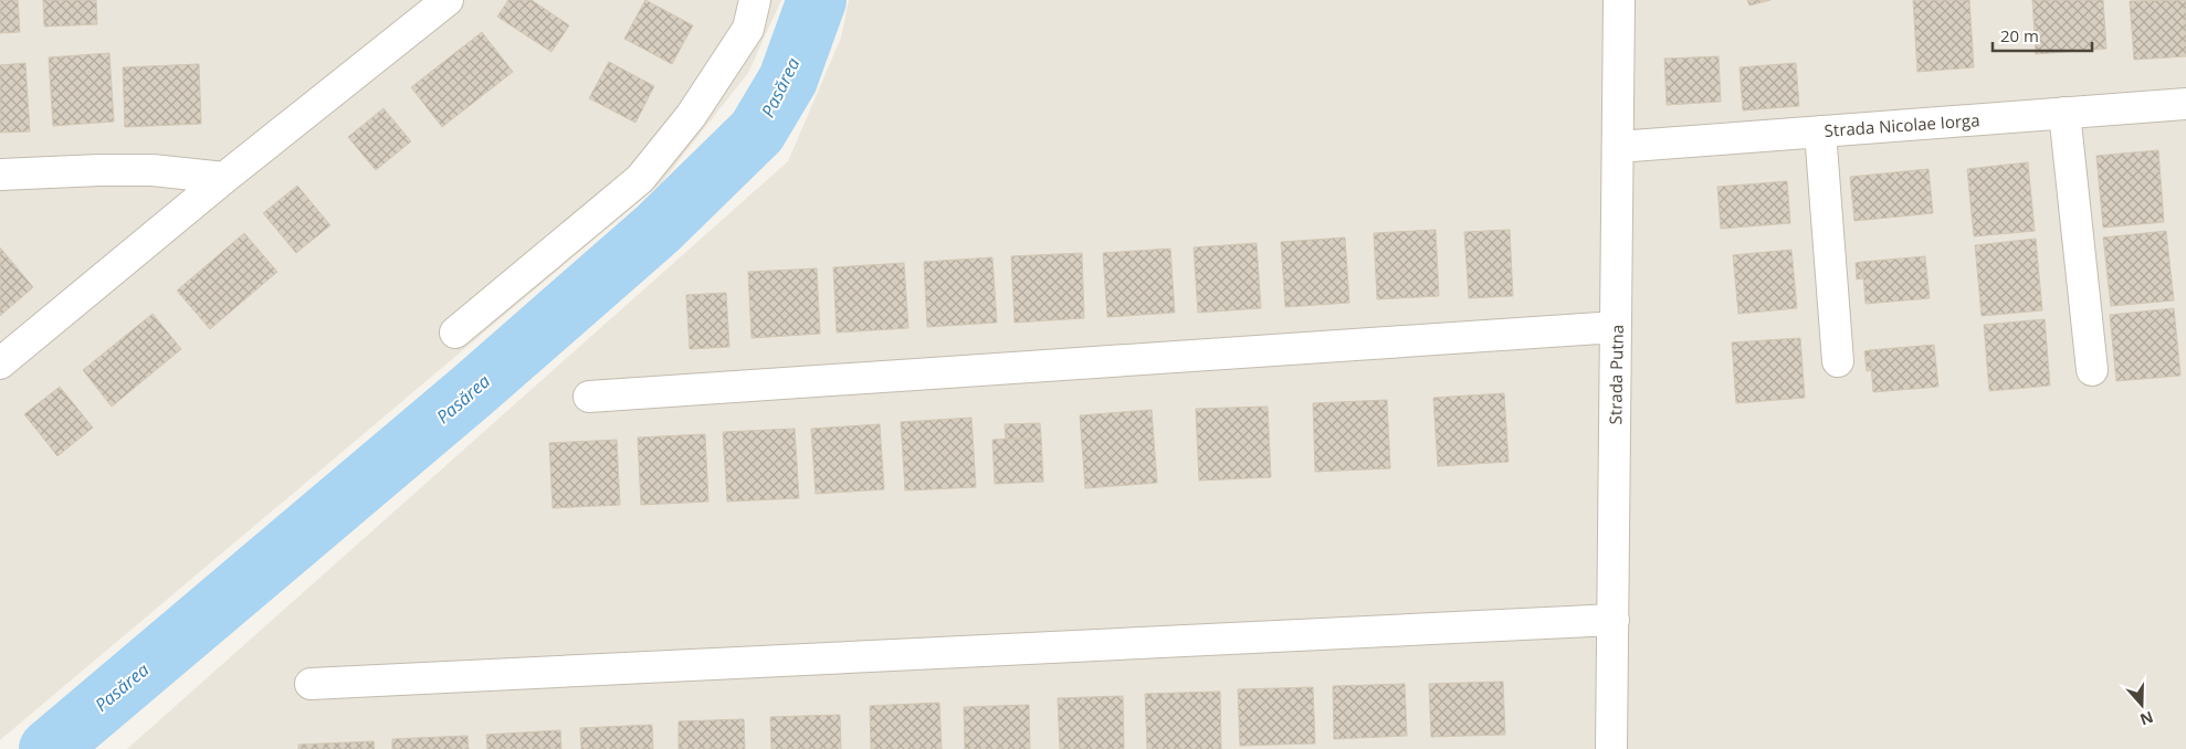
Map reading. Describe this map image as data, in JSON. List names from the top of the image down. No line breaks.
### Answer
{"streets":{"street":["Strada Nicolae Iorga","Strada Putna"]},"crossings":[["Strada Nicolae Iorga","Strada Putna"]],"water":["Pasărea"],"scale_bar":"20 m","north":"bottom"}
